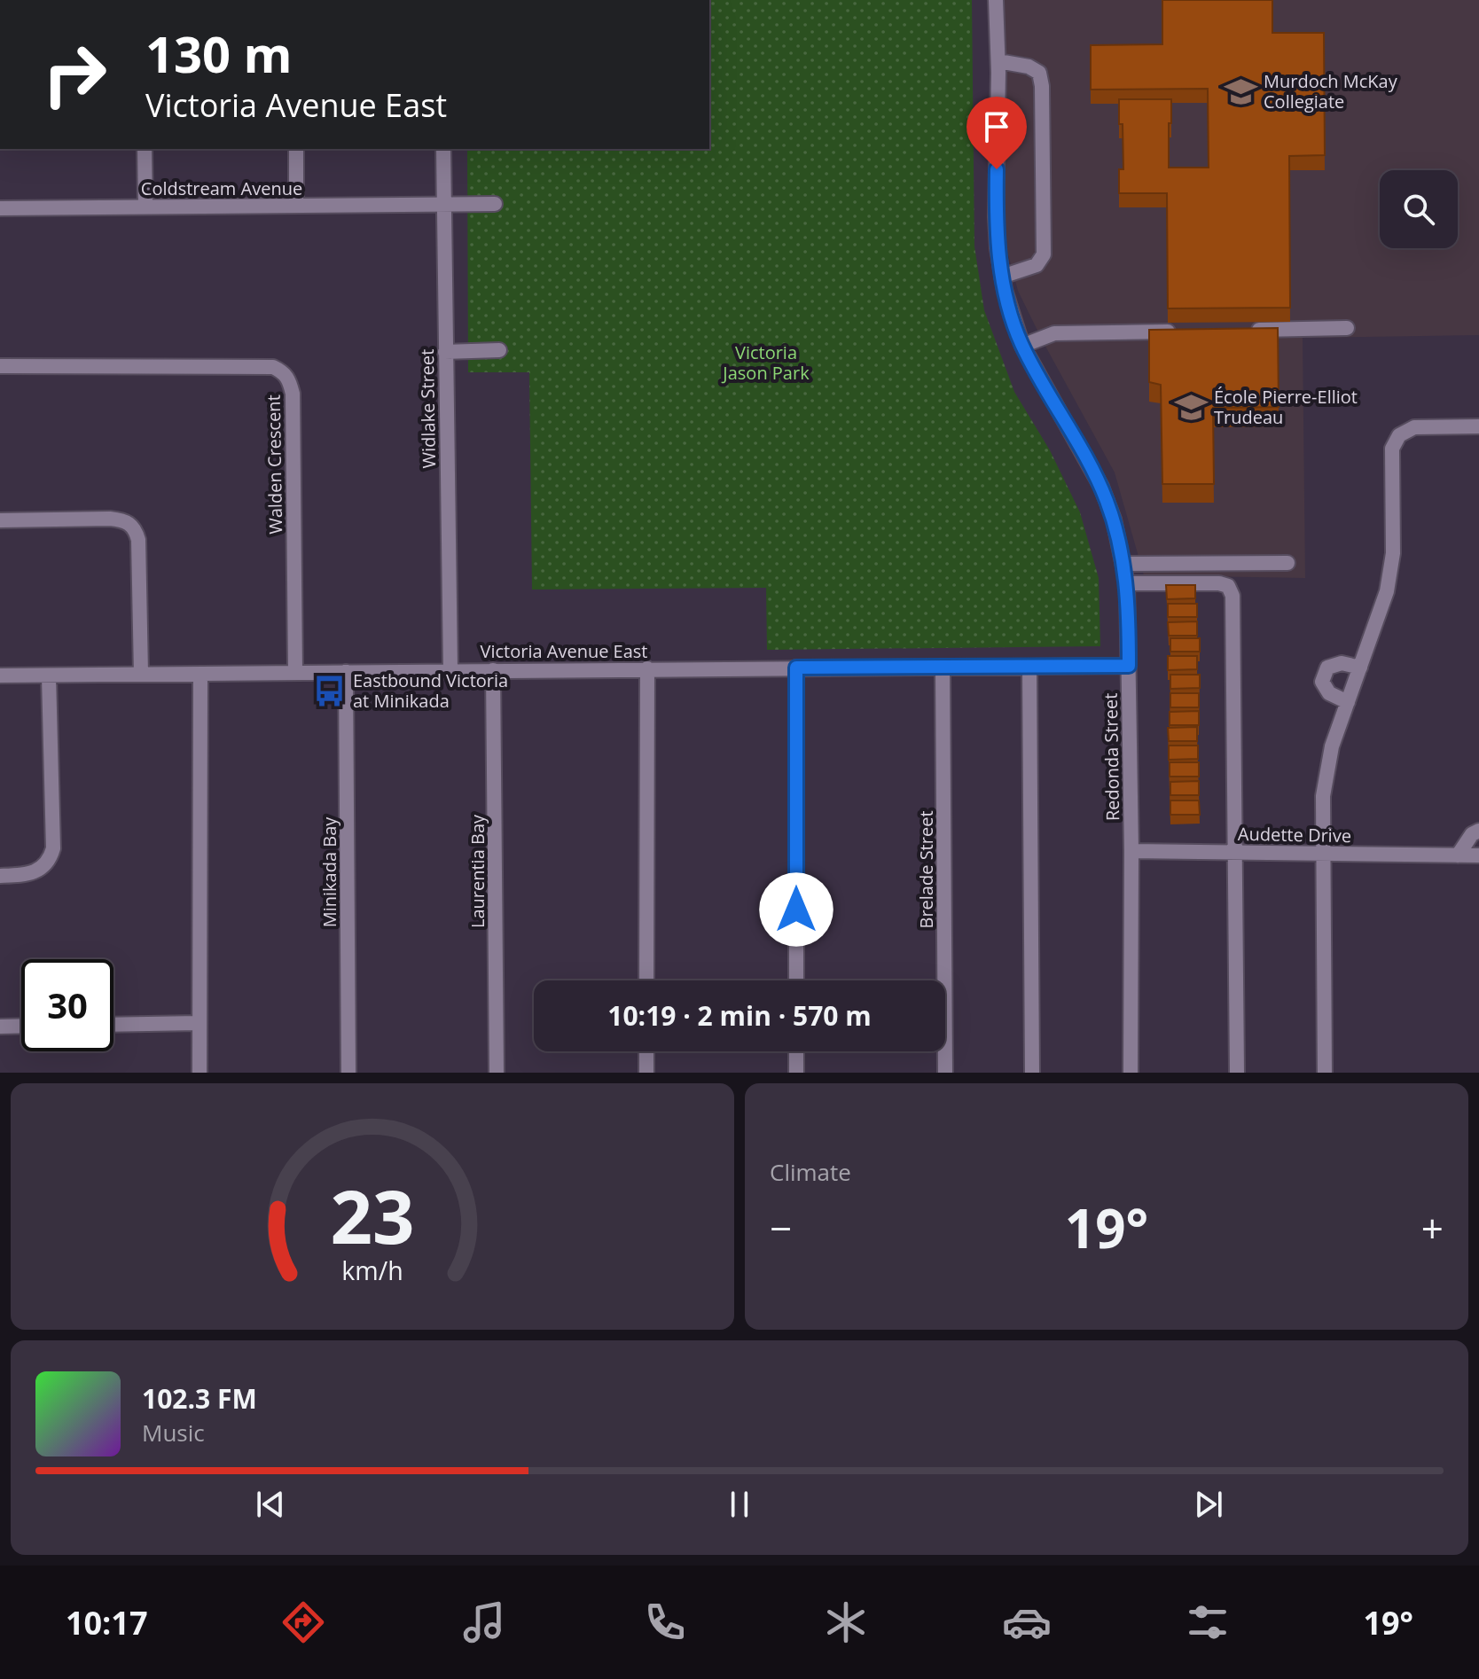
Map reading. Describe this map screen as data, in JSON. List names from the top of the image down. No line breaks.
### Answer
{"streets":{"street":["Coldstream Avenue","Widlake Street","Walden Crescent","Victoria Avenue East","Redonda Street","Audette Drive","Brelade Street","Laurentia Bay","Minikada Bay"]},"crossings":[["Coldstream Avenue","Widlake Street"],["Widlake Street","Victoria Avenue East"],["Walden Crescent","Victoria Avenue East"],["Victoria Avenue East","Redonda Street"],["Victoria Avenue East","Brelade Street"],["Victoria Avenue East","Laurentia Bay"],["Victoria Avenue East","Minikada Bay"],["Redonda Street","Audette Drive"]],"parks":["Victoria Jason Park"],"places":{"school or university":["Murdoch McKay Collegiate","École Pierre-Elliot Trudeau"],"bus stop":["Eastbound Victoria at Minikada"]},"page":{"turn":["130 m","Victoria Avenue East"],"limit":"30","trip":"10:19 · 2 min · 570 m","tile":"Climate","heat":["−","19°","+"],"song":["102.3 FM","Music"],"tabs":["10:17","19°"],"gauge":["23","km/h"]}}
